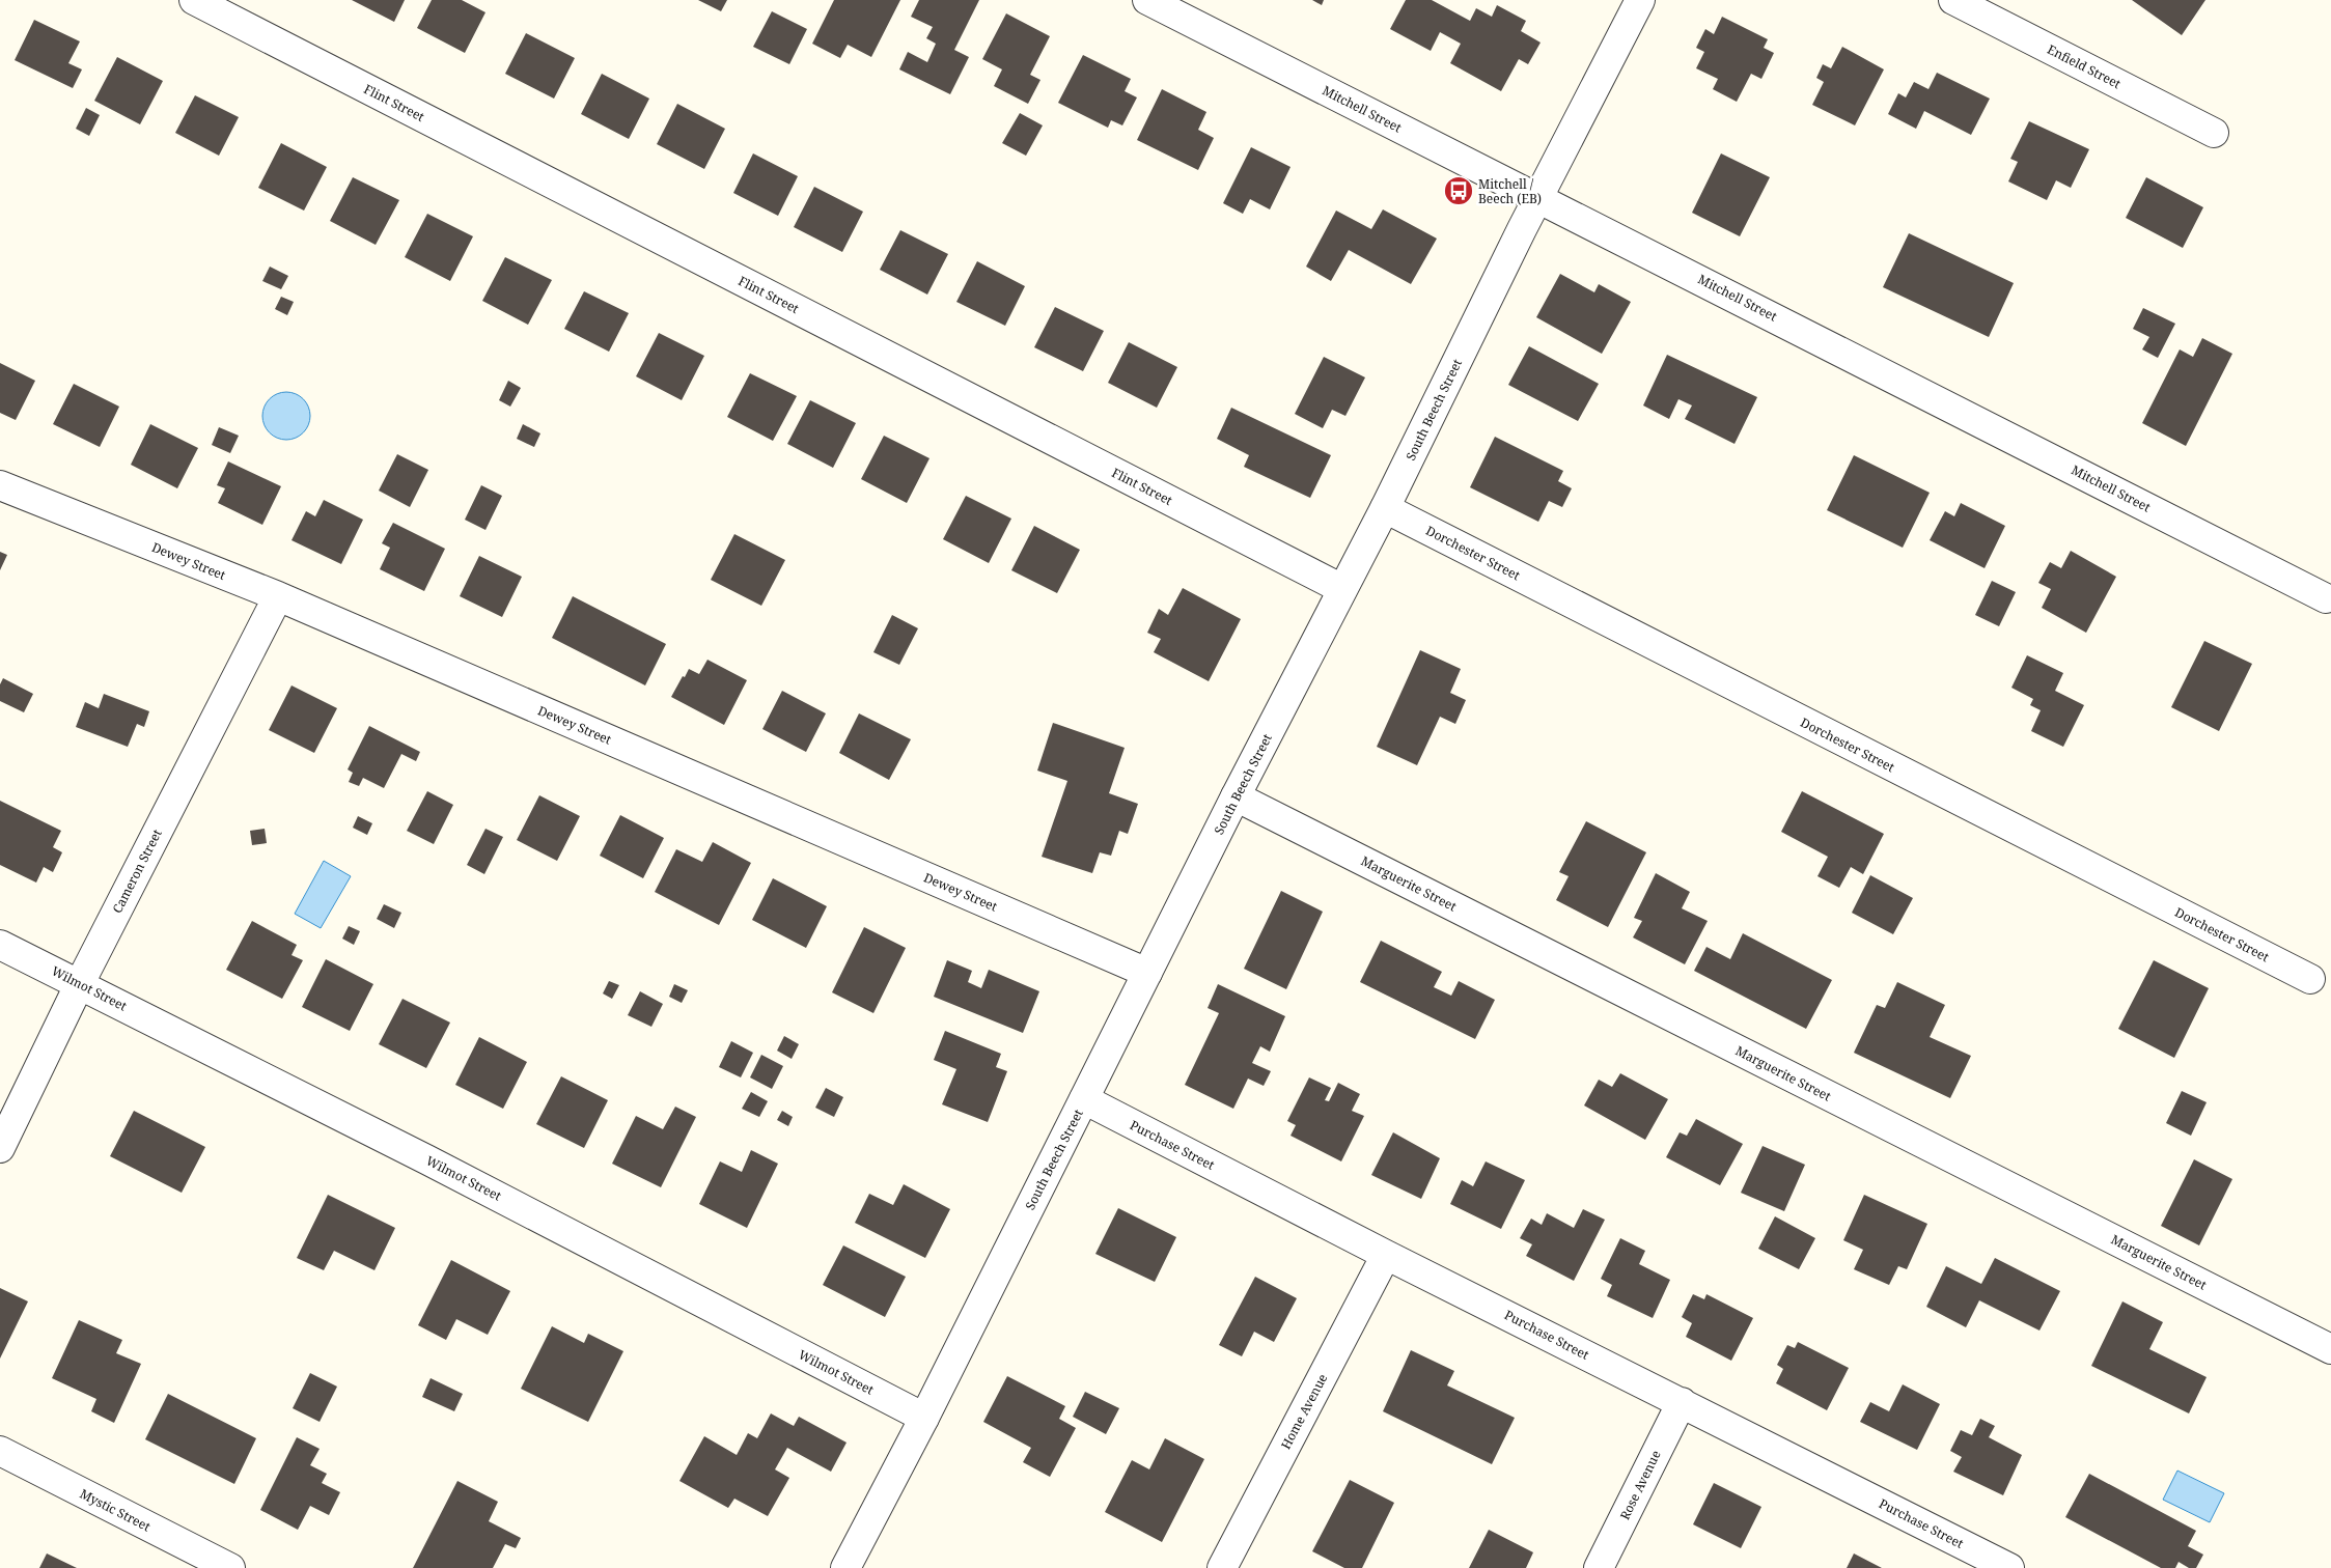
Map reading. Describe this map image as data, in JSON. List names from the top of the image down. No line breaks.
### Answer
{"streets":{"street":["Enfield Street","Flint Street","Mitchell Street","South Beech Street","Dorchester Street","Dewey Street","Cameron Street","Marguerite Street","Wilmot Street","Purchase Street","Home Avenue","Rose Avenue","Mystic Street"]},"crossings":[["Flint Street","South Beech Street"],["Mitchell Street","South Beech Street"],["South Beech Street","Dorchester Street"],["South Beech Street","Dewey Street"],["South Beech Street","Marguerite Street"],["South Beech Street","Wilmot Street"],["South Beech Street","Purchase Street"],["Dewey Street","Cameron Street"],["Cameron Street","Wilmot Street"],["Purchase Street","Home Avenue"],["Purchase Street","Rose Avenue"]],"places":{"bus stop":["Mitchell / Beech (EB)"]}}
